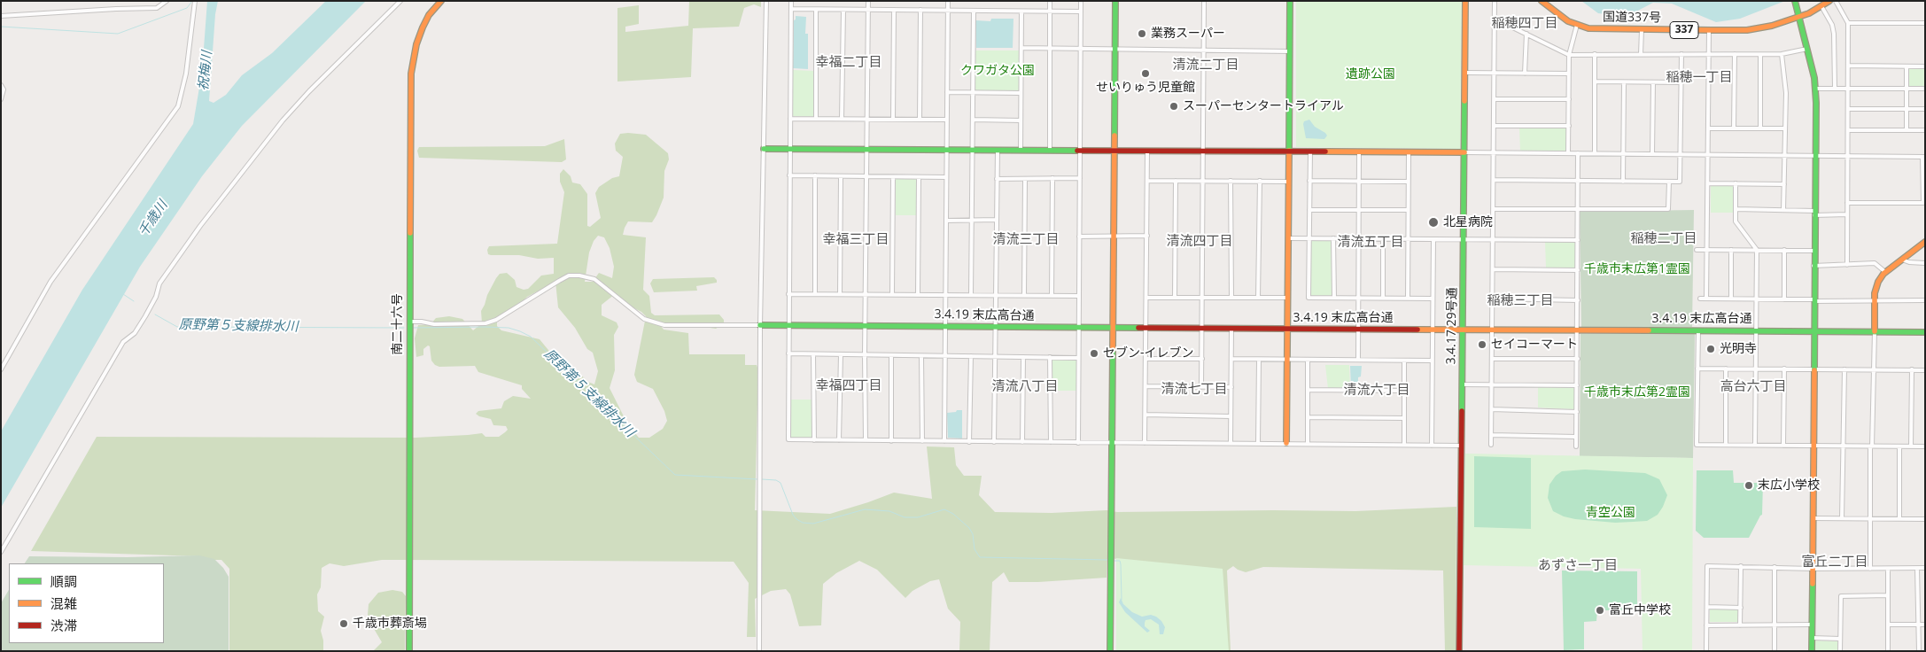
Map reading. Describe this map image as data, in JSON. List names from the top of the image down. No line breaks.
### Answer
{"streets":{"main road":["国道337号","337","3.4.19 末広高台通","南二十六号","3.4.17 29号通"]},"crossings":[["3.4.19 末広高台通","3.4.17 29号通"]],"districts":["稲穂四丁目","幸福二丁目","清流二丁目","稲穂一丁目","稲穂二丁目","幸福三丁目","清流三丁目","清流四丁目","清流五丁目","稲穂三丁目","幸福四丁目","清流八丁目","高台六丁目","清流七丁目","清流六丁目","富丘二丁目","あずさ一丁目"],"water":["祝梅川","千歳川","原野第５支線排水川"],"parks":["クワガタ公園","遺跡公園","千歳市末広第1霊園","千歳市末広第2霊園","青空公園"],"places":["業務スーパー","せいりゅう児童館","スーパーセンタートライアル","北星病院","セイコーマート","光明寺","セブン-イレブン","末広小学校","富丘中学校","千歳市葬斎場"],"legend":["順調","混雑","渋滞"]}
